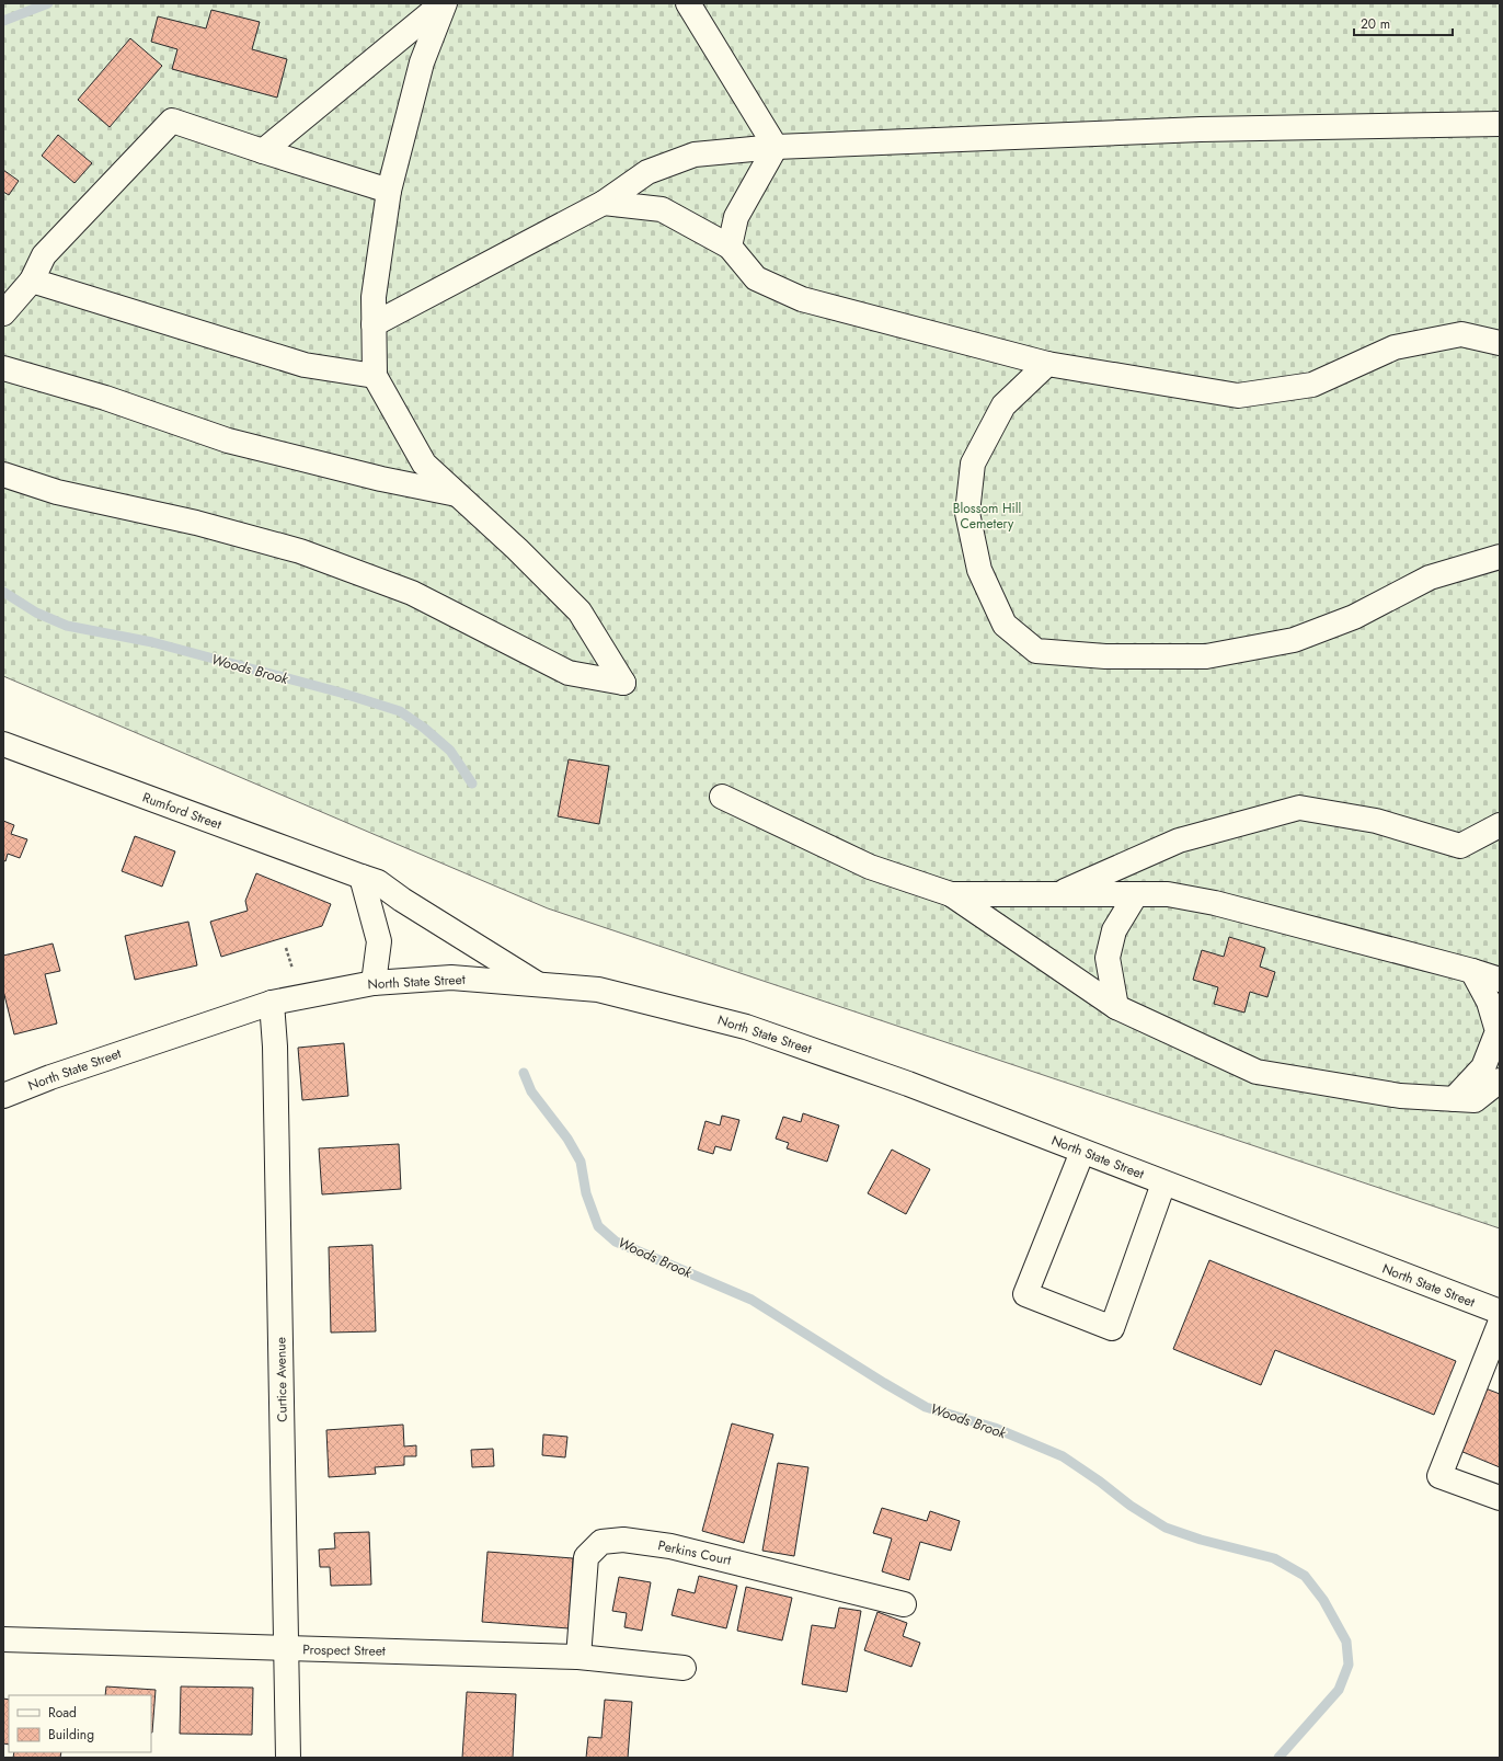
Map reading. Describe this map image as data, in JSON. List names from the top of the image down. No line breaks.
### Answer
{"streets":{"street":["Rumford Street","North State Street","Curtice Avenue","Perkins Court","Prospect Street"]},"crossings":[["Rumford Street","North State Street"],["North State Street","Curtice Avenue"],["Curtice Avenue","Prospect Street"],["Perkins Court","Prospect Street"]],"water":["Woods Brook"],"parks":["Blossom Hill Cemetery"],"legend":["Road","Building"],"scale_bar":"20 m"}
